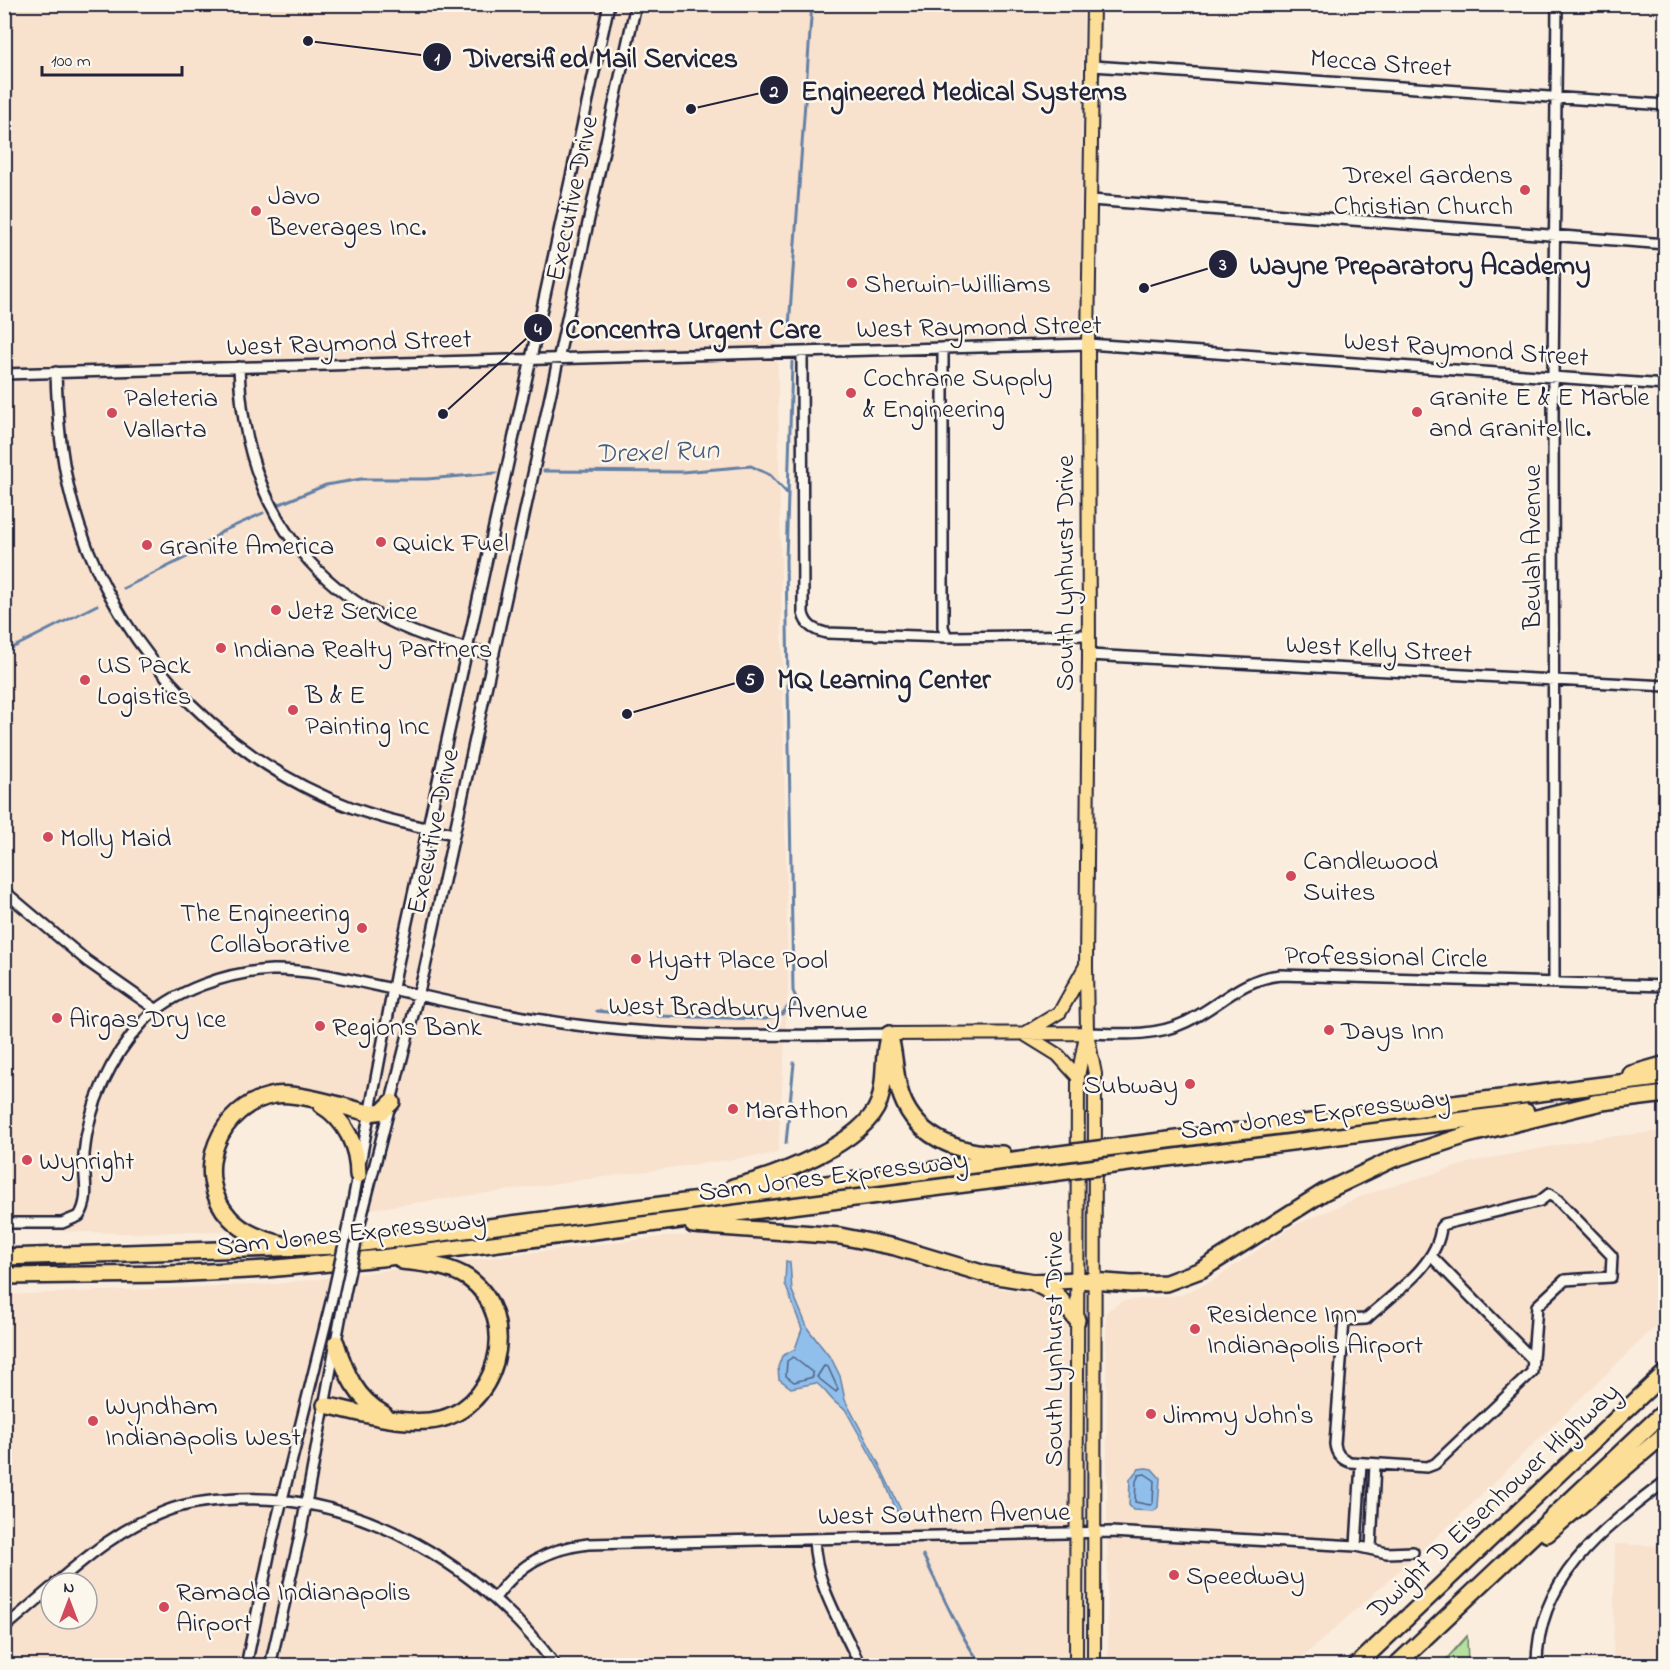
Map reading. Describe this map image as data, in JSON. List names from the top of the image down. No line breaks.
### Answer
{"streets":{"highway":["Sam Jones Expressway","Dwight D Eisenhower Highway"],"main road":["South Lynhurst Drive","West Bradbury Avenue"],"street":["Mecca Street","Executive Drive","West Raymond Street","Beulah Avenue","West Kelly Street","Professional Circle","West Southern Avenue"]},"crossings":[["Mecca Street","Beulah Avenue"],["Mecca Street","South Lynhurst Drive"],["Executive Drive","West Raymond Street"],["Executive Drive","West Bradbury Avenue"],["West Raymond Street","Beulah Avenue"],["West Raymond Street","South Lynhurst Drive"],["Beulah Avenue","West Kelly Street"],["Beulah Avenue","Professional Circle"],["South Lynhurst Drive","West Kelly Street"],["South Lynhurst Drive","Professional Circle"],["South Lynhurst Drive","West Bradbury Avenue"],["South Lynhurst Drive","West Southern Avenue"],["Professional Circle","West Bradbury Avenue"]],"water":["Drexel Run"],"places":["Diversified Mail Services","Engineered Medical Systems","Drexel Gardens Christian Church","Javo Beverages Inc.","Sherwin-Williams","Wayne Preparatory Academy","Cochrane Supply & Engineering","Granite E & E Marble and Granite llc.","Paleteria Vallarta","Concentra Urgent Care","Quick Fuel","Granite America","Jetz Service","Indiana Realty Partners","US Pack Logistics","B & E Painting Inc","MQ Learning Center","Molly Maid","Candlewood Suites","The Engineering Collaborative","Hyatt Place Pool","Airgas Dry Ice","Regions Bank","Days Inn","Subway","Marathon","Wynright","Residence Inn Indianapolis Airport","Jimmy John's","Wyndham Indianapolis West","Speedway","Ramada Indianapolis Airport"],"scale_bar":"100 m","north":"top"}
